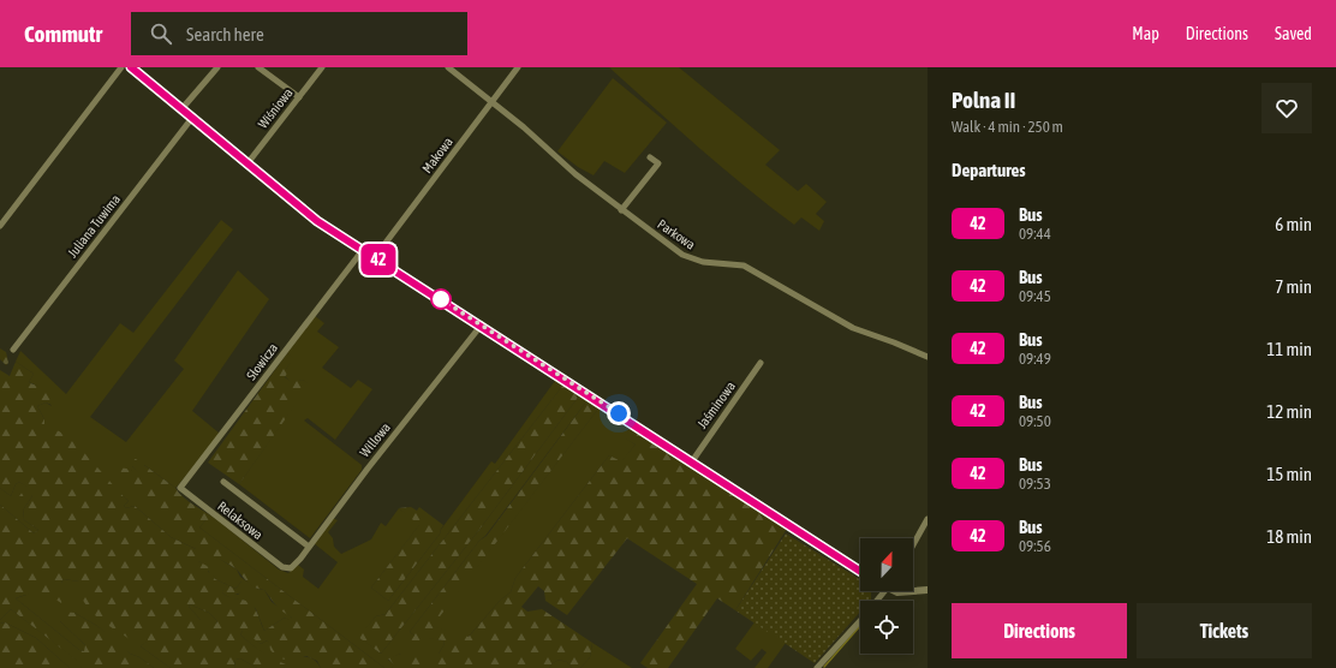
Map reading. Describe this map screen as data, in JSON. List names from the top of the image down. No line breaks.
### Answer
{"streets":{"street":["Wiśniowa","Makowa","Juliana Tuwima","Parkowa","Słowicza","Jaśminowa","Willowa","Relaksowa"]},"crossings":[["Makowa","Parkowa"],["Słowicza","Relaksowa"],["Willowa","Relaksowa"]],"lines":["bus line 42"],"north":"top","page":{"header":"Commutr","search":"Search here","nav":["Map","Directions","Saved"],"on_map":"42","heading":[["Polna II","Walk · 4 min · 250 m"],"Departures"],"list":[{"mark":"42","name":"Bus","note":"09:44","value":"6 min"},{"mark":"42","name":"Bus","note":"09:45","value":"7 min"},{"mark":"42","name":"Bus","note":"09:49","value":"11 min"},{"mark":"42","name":"Bus","note":"09:50","value":"12 min"},{"mark":"42","name":"Bus","note":"09:53","value":"15 min"},{"mark":"42","name":"Bus","note":"09:56","value":"18 min"}],"buttons":["Directions","Tickets"]}}
